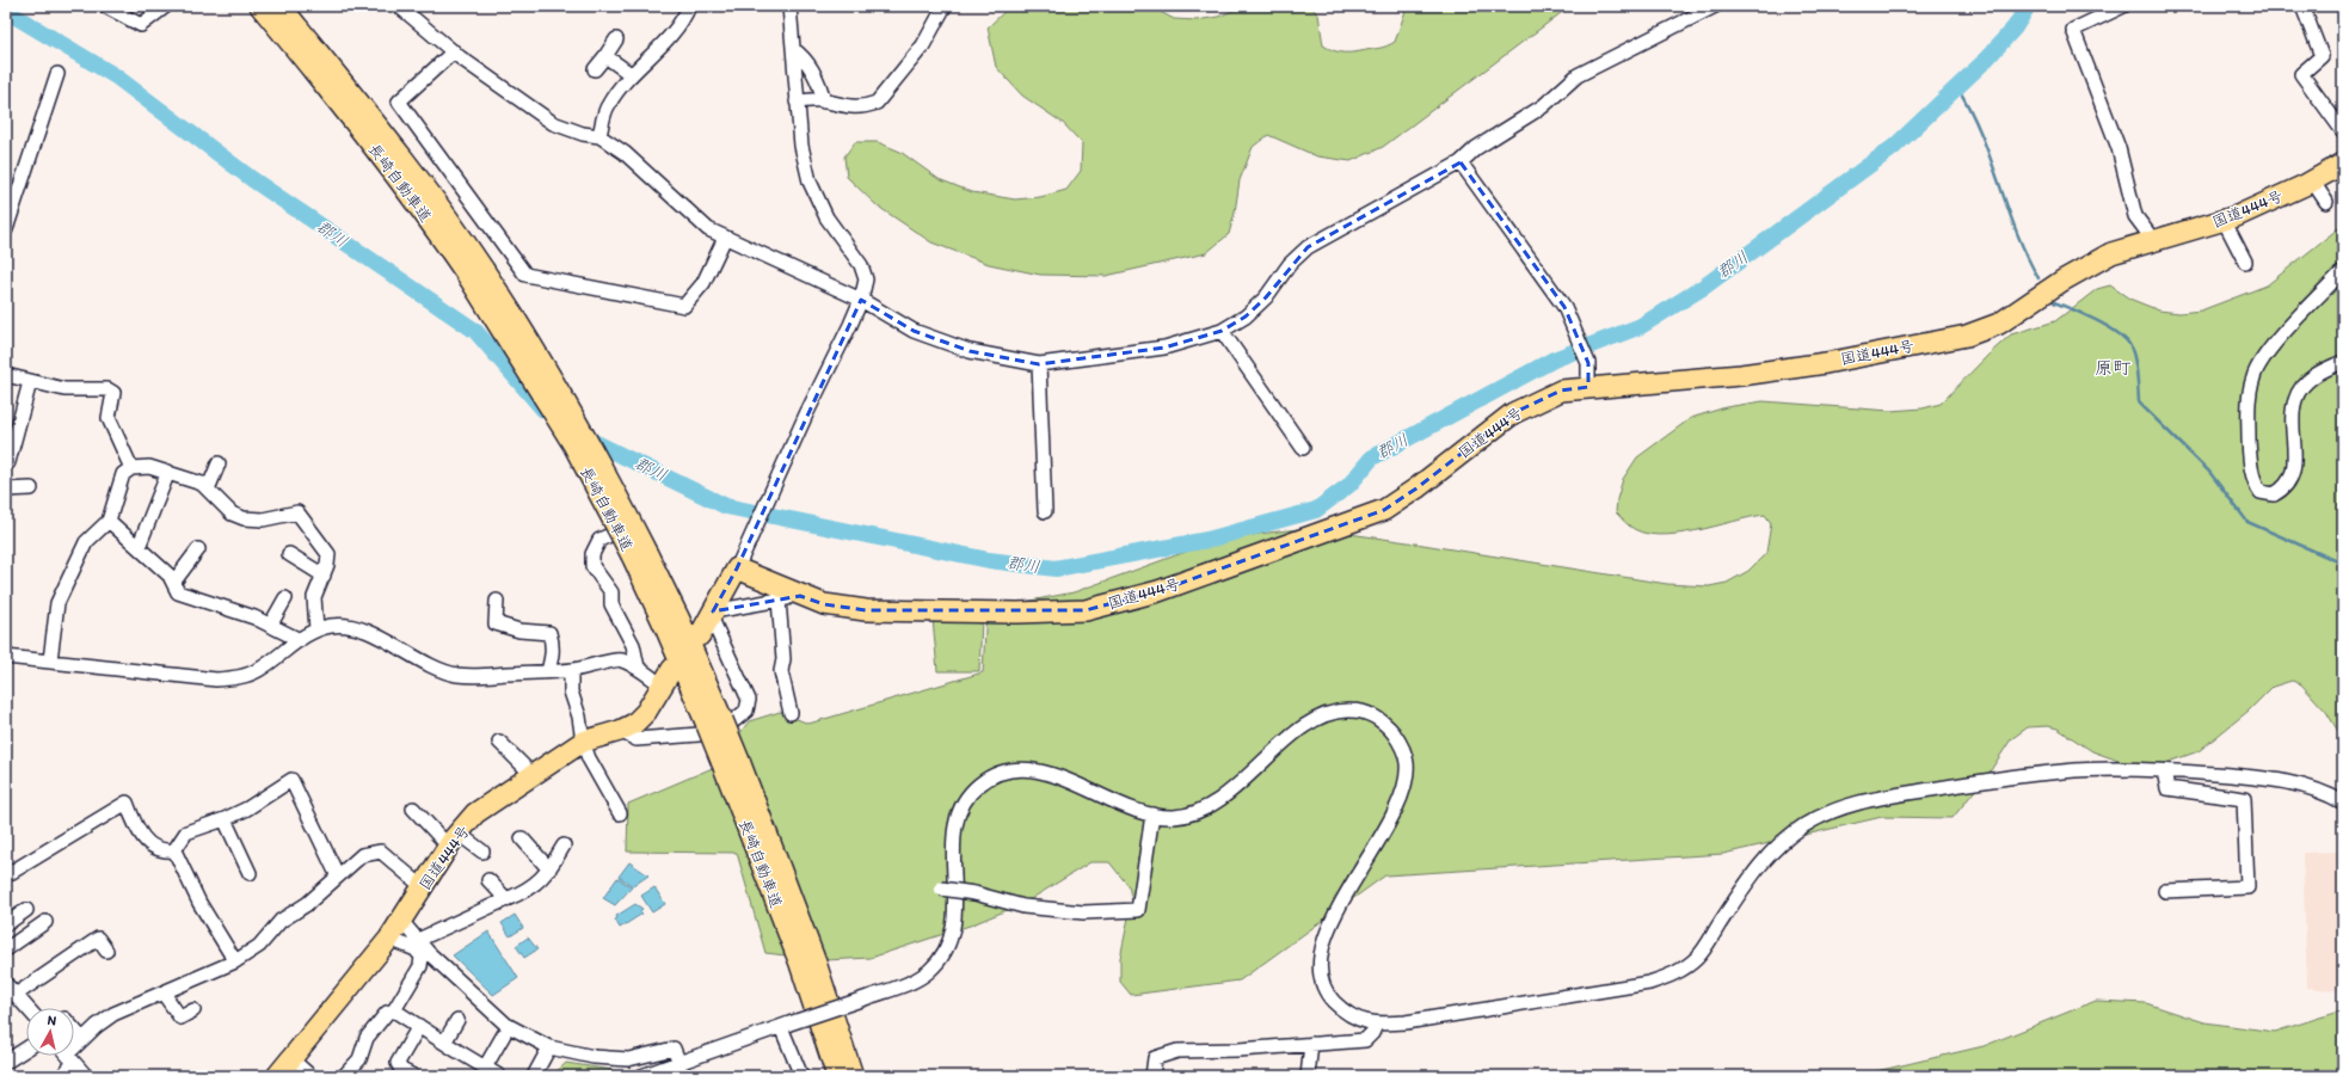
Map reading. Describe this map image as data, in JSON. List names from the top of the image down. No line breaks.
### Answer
{"streets":{"highway":["長崎自動車道","国道444号"]},"districts":["原町"],"water":["郡川"],"north":"top"}
